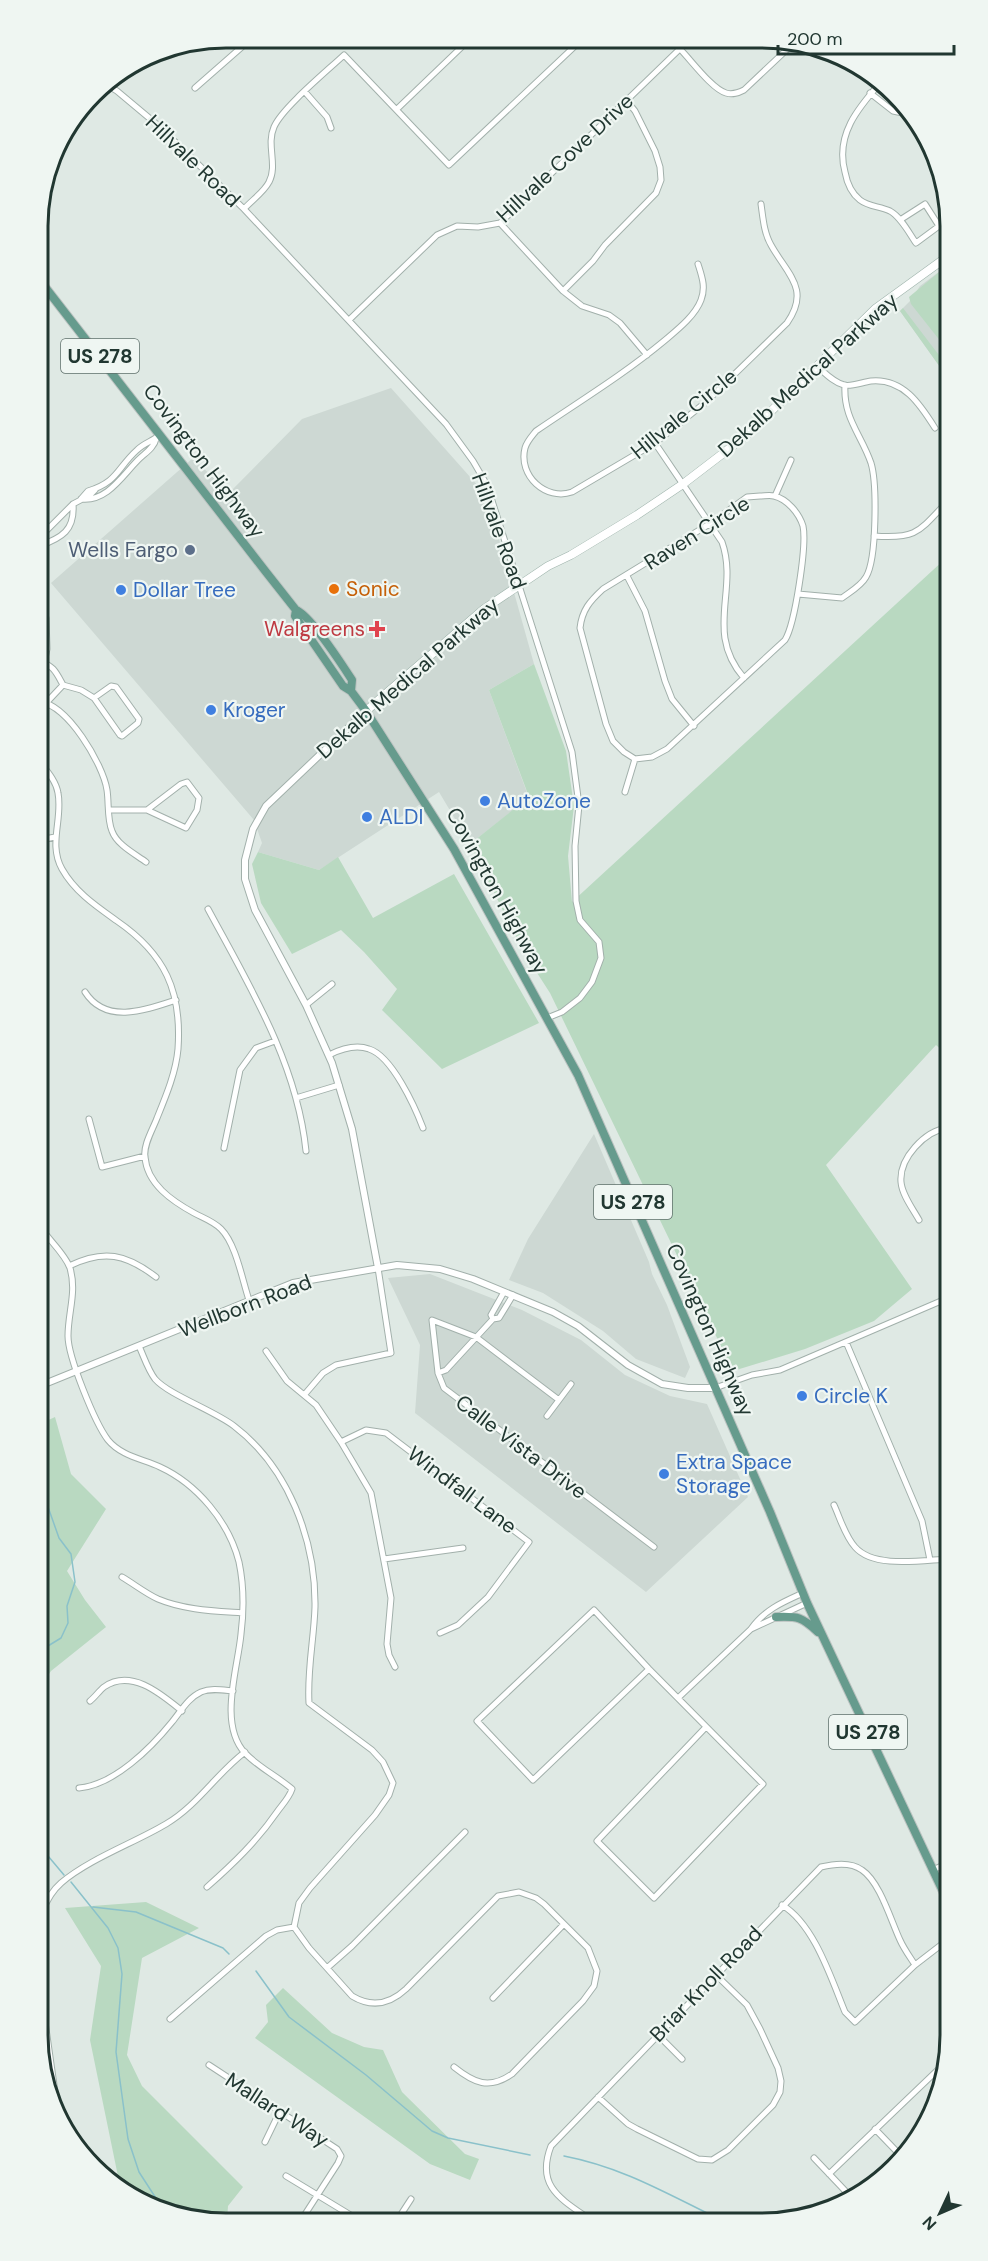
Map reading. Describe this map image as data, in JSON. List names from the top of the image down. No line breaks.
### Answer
{"streets":{"main road":["US 278","Dekalb Medical Parkway","Covington Highway"],"street":["Hillvale Cove Drive","Hillvale Road","Hillvale Circle","Raven Circle","Wellborn Road","Calle Vista Drive","Windfall Lane","Briar Knoll Road","Mallard Way"]},"crossings":[["Hillvale Cove Drive","Hillvale Road"],["Hillvale Road","Dekalb Medical Parkway"],["Hillvale Road","Covington Highway"],["Dekalb Medical Parkway","Covington Highway"],["Dekalb Medical Parkway","Wellborn Road"],["Covington Highway","Wellborn Road"]],"places":{"other":["Wells Fargo","Sonic","Dollar Tree","Kroger","AutoZone","ALDI","Circle K","Extra Space Storage"],"health":["Walgreens"]},"scale_bar":"200 m","north":"bottom left"}
